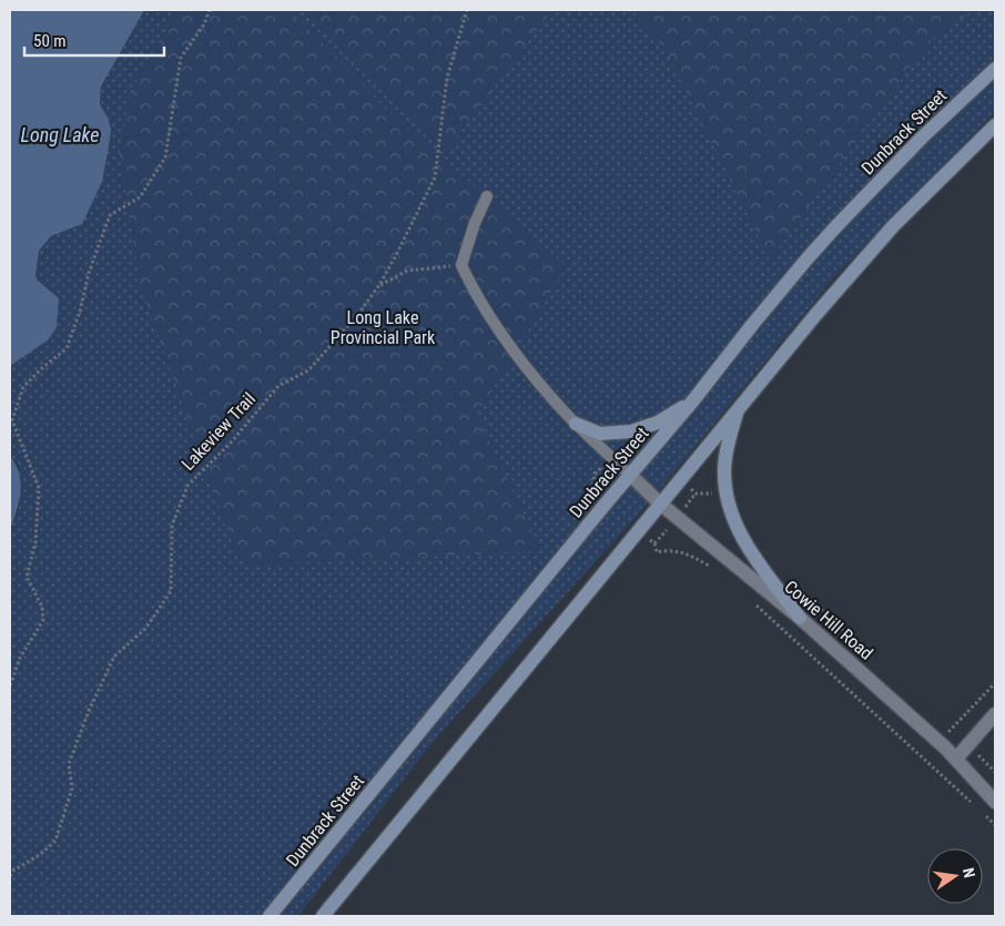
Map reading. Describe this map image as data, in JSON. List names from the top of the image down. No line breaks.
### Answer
{"streets":{"main road":["Dunbrack Street"],"street":["Cowie Hill Road"],"path":["Lakeview Trail"]},"crossings":[["Dunbrack Street","Cowie Hill Road"]],"water":["Long Lake"],"parks":["Long Lake Provincial Park"],"scale_bar":"50 m","north":"right"}
